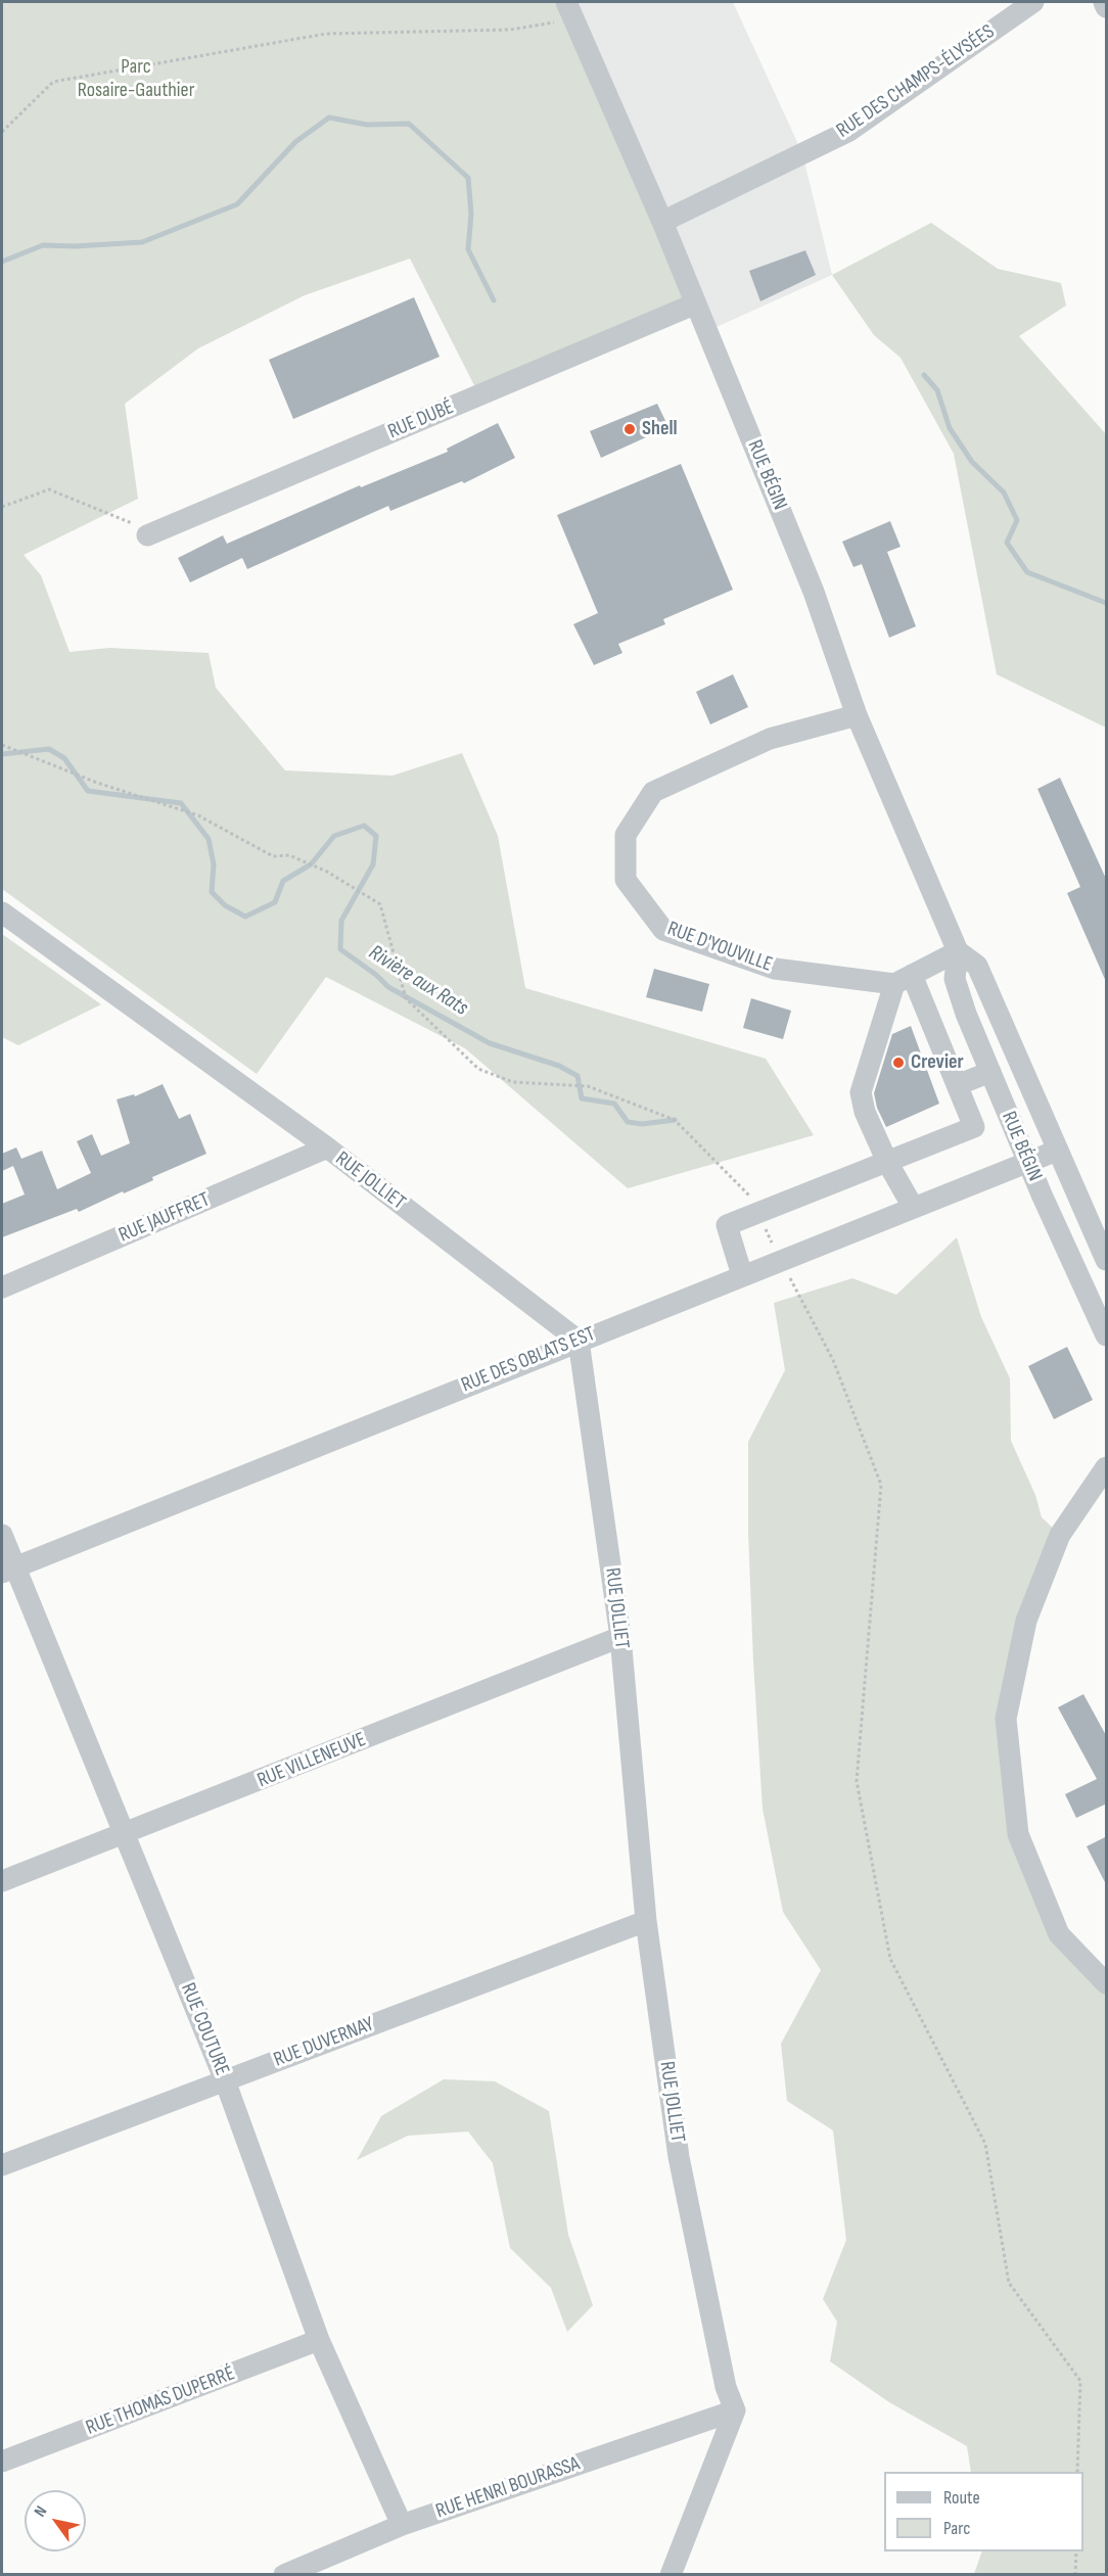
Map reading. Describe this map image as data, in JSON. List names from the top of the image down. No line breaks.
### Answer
{"streets":{"street":["RUE DES CHAMPS-ÉLYSÉES","RUE DUBÉ","RUE BÉGIN","RUE D'YOUVILLE","RUE JOLLIET","RUE JAUFFRET","RUE DES OBLATS EST","RUE VILLENEUVE","RUE COUTURE","RUE DUVERNAY","RUE THOMAS DUPERRÉ","RUE HENRI BOURASSA"]},"crossings":[["RUE DES CHAMPS-ÉLYSÉES","RUE BÉGIN"],["RUE DUBÉ","RUE BÉGIN"],["RUE BÉGIN","RUE D'YOUVILLE"],["RUE BÉGIN","RUE DES OBLATS EST"],["RUE JOLLIET","RUE JAUFFRET"],["RUE JOLLIET","RUE DES OBLATS EST"],["RUE JOLLIET","RUE VILLENEUVE"],["RUE JOLLIET","RUE DUVERNAY"],["RUE JOLLIET","RUE HENRI BOURASSA"],["RUE DES OBLATS EST","RUE COUTURE"],["RUE VILLENEUVE","RUE COUTURE"],["RUE COUTURE","RUE DUVERNAY"],["RUE COUTURE","RUE THOMAS DUPERRÉ"],["RUE COUTURE","RUE HENRI BOURASSA"]],"water":["Rivière aux Rats"],"parks":["Parc Rosaire-Gauthier"],"places":["Shell","Crevier"],"legend":["Route","Parc"],"north":"top left"}
